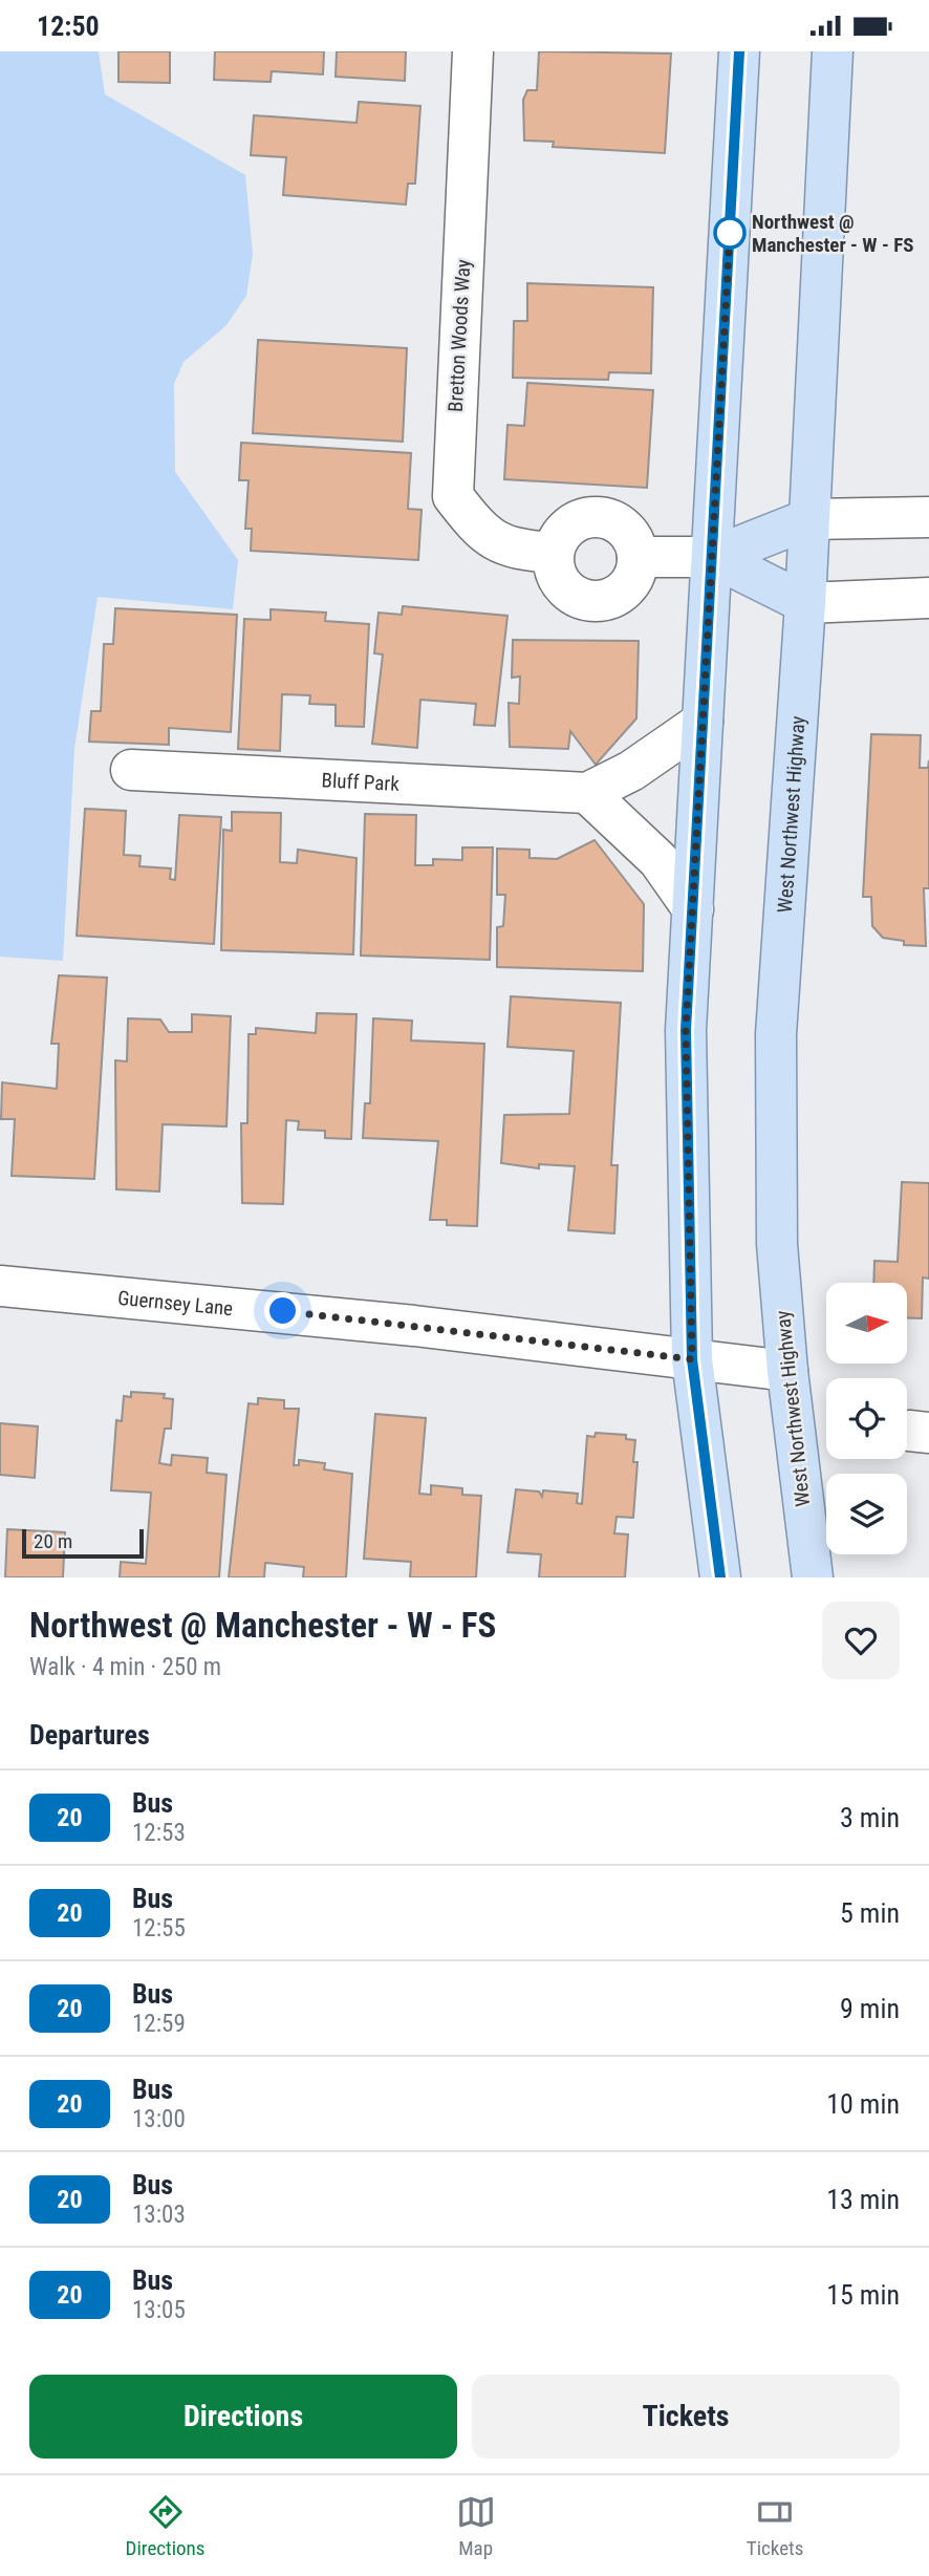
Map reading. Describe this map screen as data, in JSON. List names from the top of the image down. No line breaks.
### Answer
{"streets":{"main road":["West Northwest Highway"],"street":["Bretton Woods Way","Bluff Park","Guernsey Lane"]},"crossings":[["West Northwest Highway","Guernsey Lane"]],"places":["Northwest @ Manchester - W - FS"],"lines":["bus line 20"],"scale_bar":"20 m","north":"right","page":{"status":"12:50","scale":"20 m","heading":[["Northwest @ Manchester - W - FS","Walk · 4 min · 250 m"],"Departures"],"list":[{"mark":"20","name":"Bus","note":"12:53","value":"3 min"},{"mark":"20","name":"Bus","note":"12:55","value":"5 min"},{"mark":"20","name":"Bus","note":"12:59","value":"9 min"},{"mark":"20","name":"Bus","note":"13:00","value":"10 min"},{"mark":"20","name":"Bus","note":"13:03","value":"13 min"},{"mark":"20","name":"Bus","note":"13:05","value":"15 min"}],"buttons":["Directions","Tickets"],"tabs":["Directions","Map","Tickets"]}}
